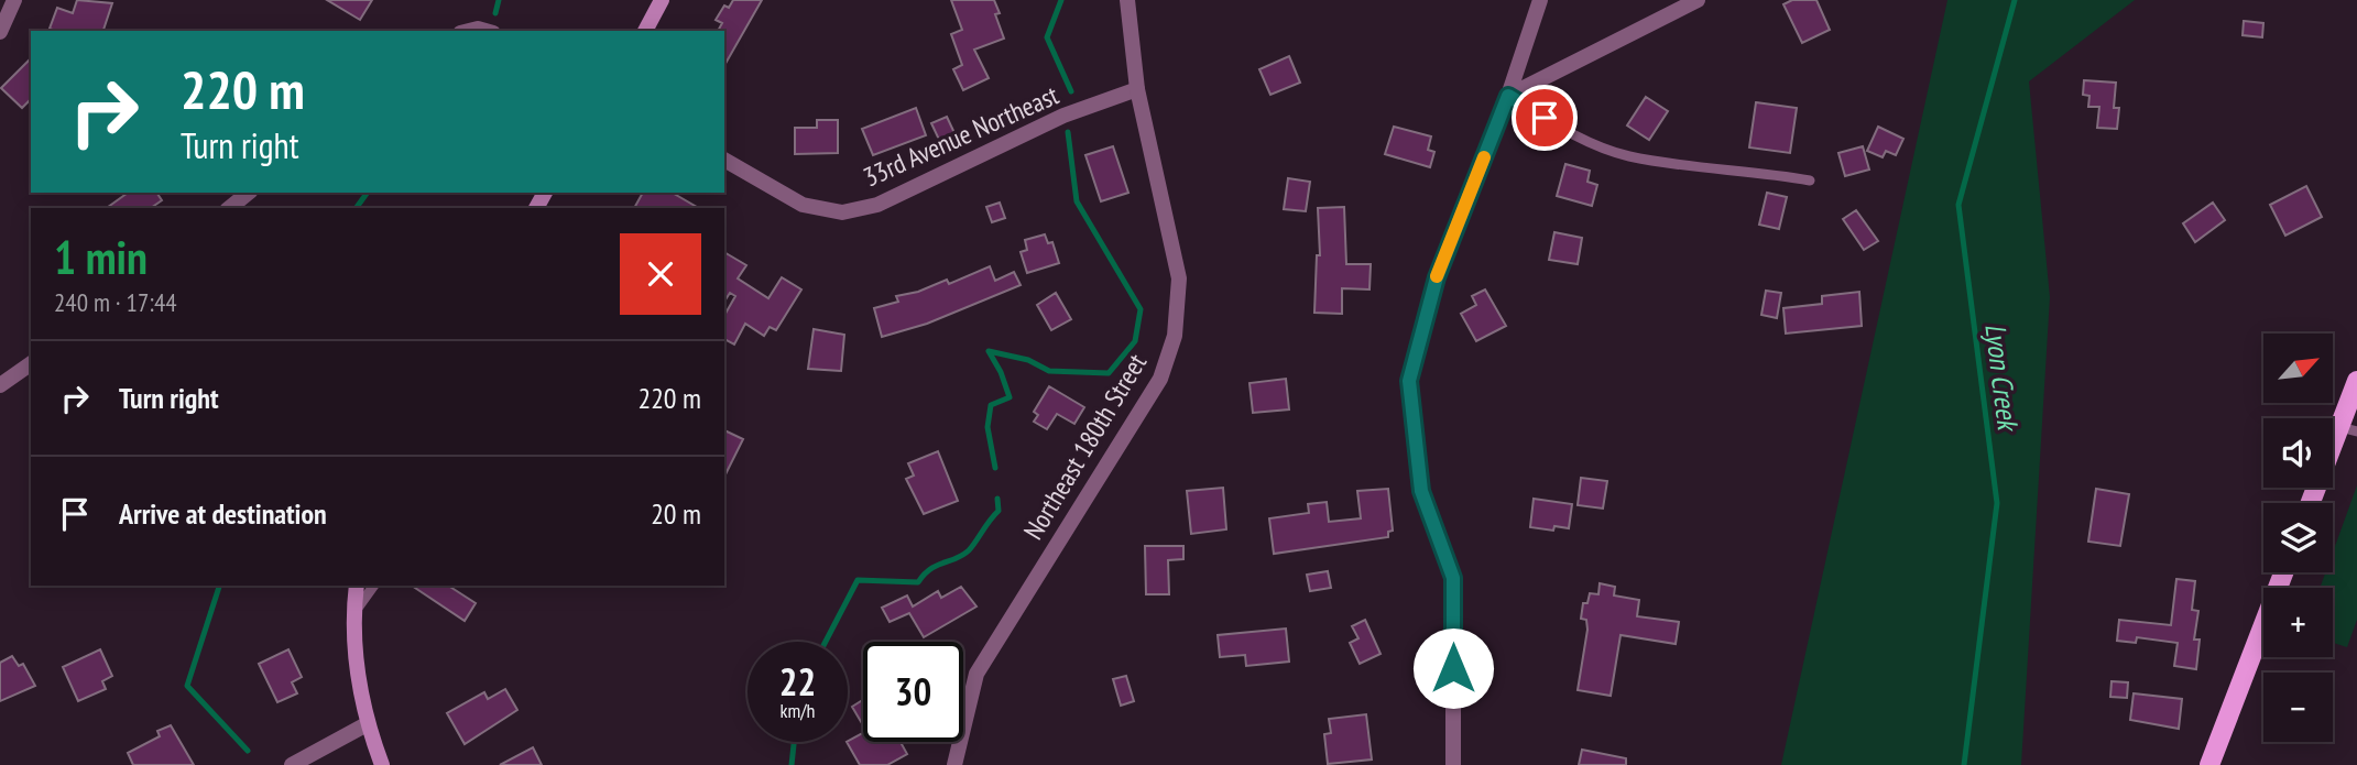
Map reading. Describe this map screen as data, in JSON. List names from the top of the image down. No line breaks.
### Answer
{"streets":{"street":["33rd Avenue Northeast","Northeast 180th Street"]},"crossings":[["33rd Avenue Northeast","Northeast 180th Street"]],"water":["Lyon Creek"],"north":"top right","page":{"turn":["220 m","Turn right"],"heading":["1 min","240 m · 17:44"],"map_buttons":["+","−"],"list":[{"name":"Turn right","value":"220 m"},{"name":"Arrive at destination","value":"20 m"}],"speed":"22 km/h","limit":"30"}}
